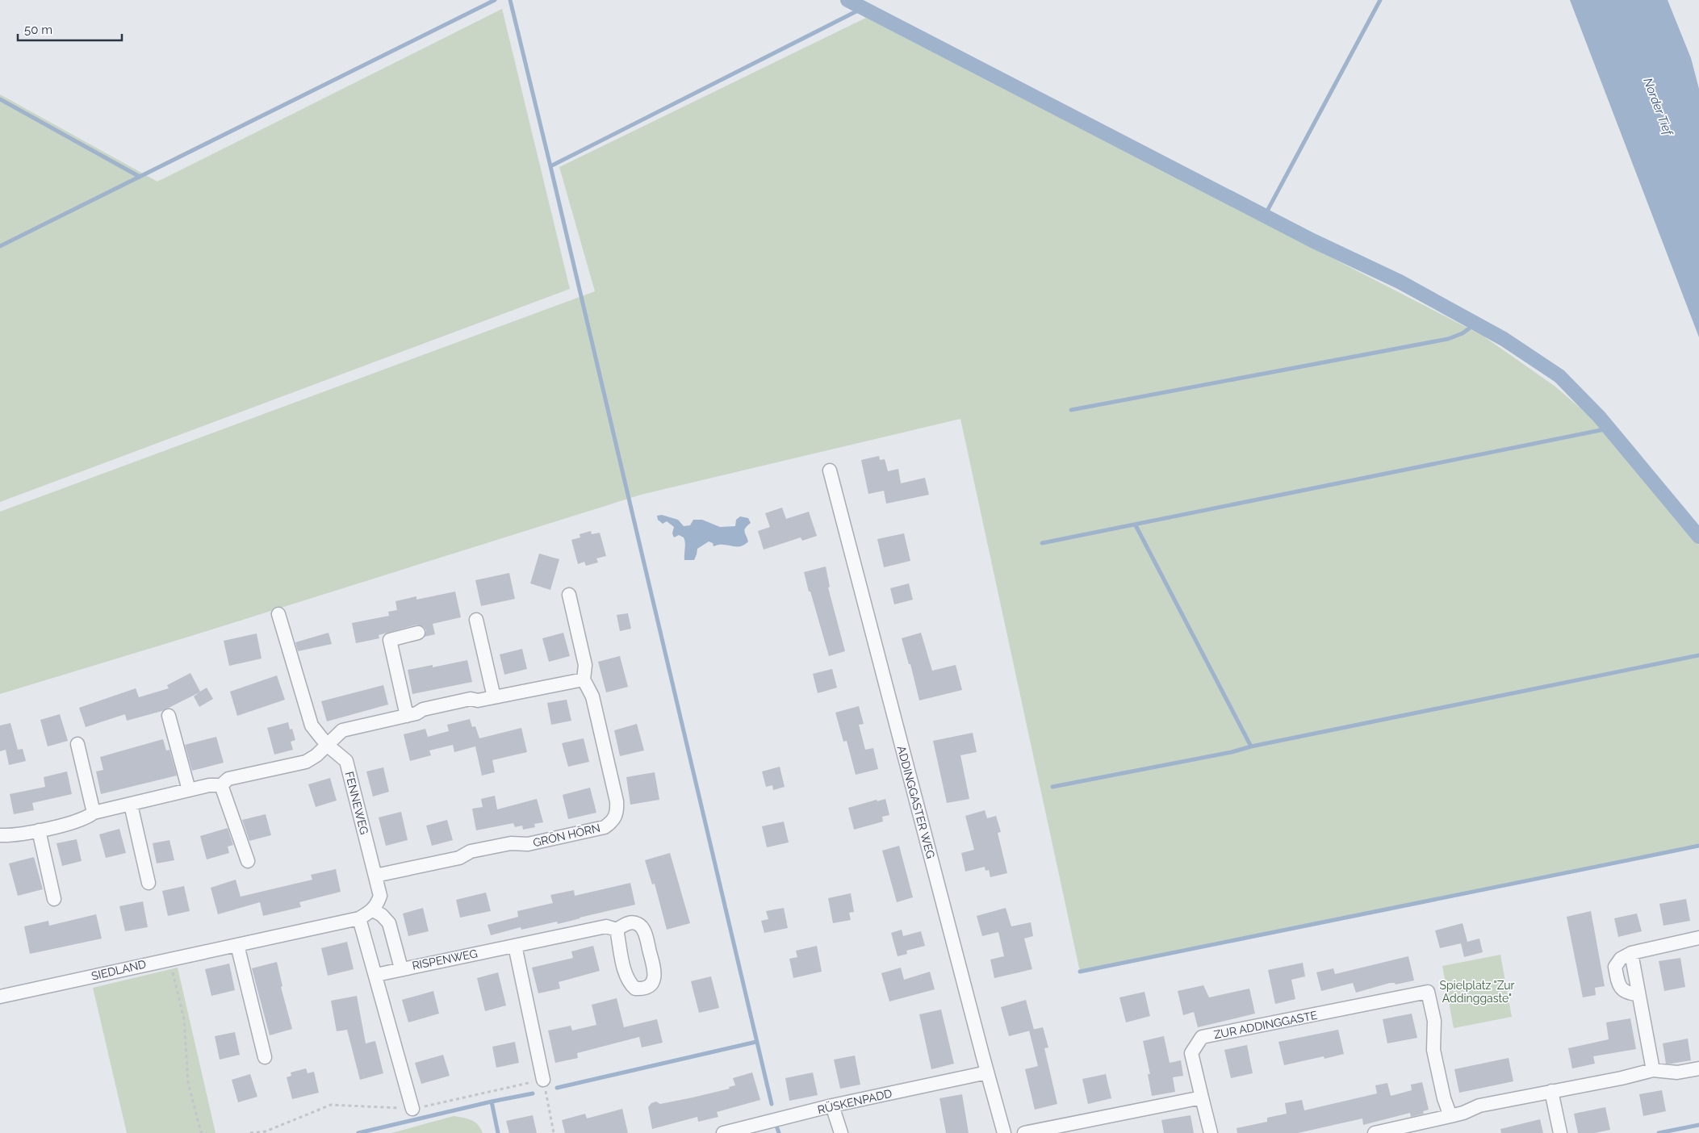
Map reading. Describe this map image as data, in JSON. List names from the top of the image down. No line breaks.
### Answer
{"streets":{"street":["ADDINGGASTER WEG","FENNEWEG","GRÖN HÖRN","RISPENWEG","SIEDLAND","ZUR ADDINGGASTE","RÜSKENPADD"]},"crossings":[["ADDINGGASTER WEG","RÜSKENPADD"],["FENNEWEG","GRÖN HÖRN"],["FENNEWEG","SIEDLAND"]],"water":["Norder Tief"],"parks":["Spielplatz \"Zur Addinggaste\""],"scale_bar":"50 m"}
